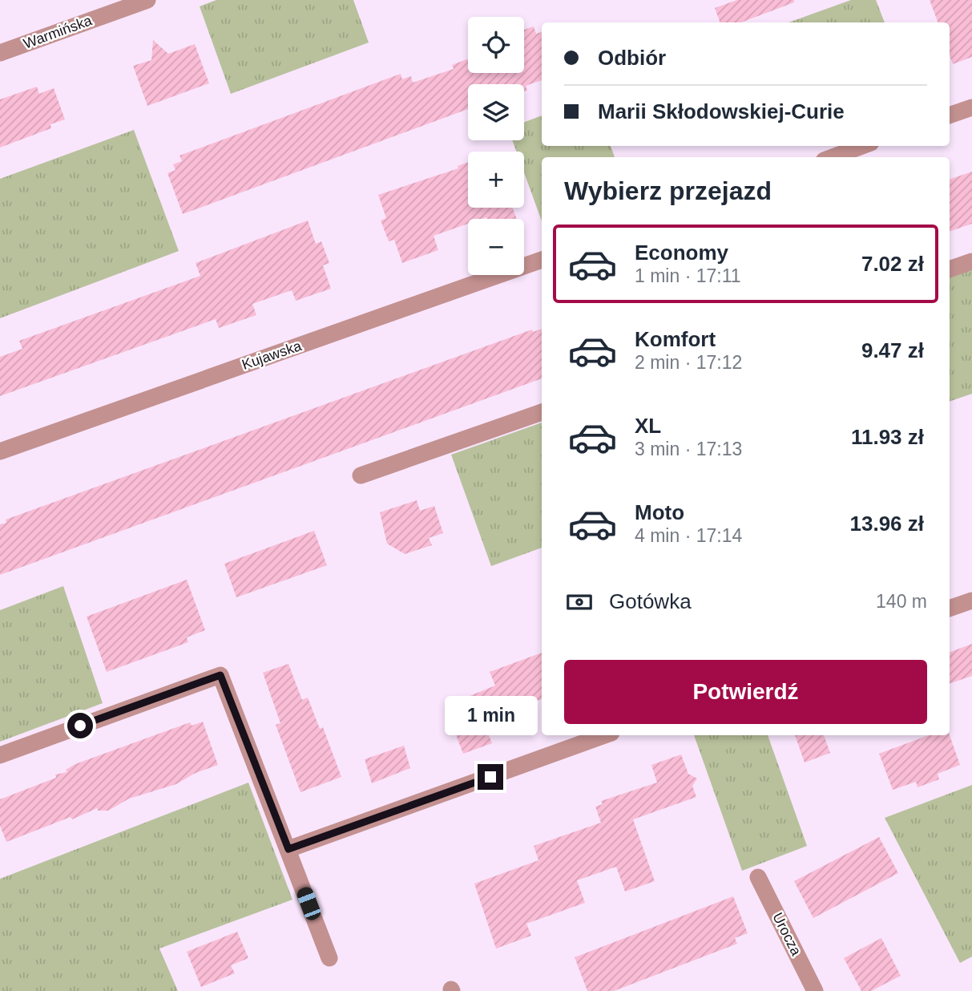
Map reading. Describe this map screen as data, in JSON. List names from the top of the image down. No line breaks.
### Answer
{"streets":{"street":["Warmińska","Kujawska","Urocza"]},"page":{"map_buttons":["+","−"],"banner":["Odbiór","Marii Skłodowskiej-Curie"],"heading":"Wybierz przejazd","list":[{"name":"Economy","note":"1 min · 17:11","value":"7.02 zł"},{"name":"Komfort","note":"2 min · 17:12","value":"9.47 zł"},{"name":"XL","note":"3 min · 17:13","value":"11.93 zł"},{"name":"Moto","note":"4 min · 17:14","value":"13.96 zł"}],"pay":["Gotówka","140 m"],"buttons":"Potwierdź","bubble":"1 min"}}
